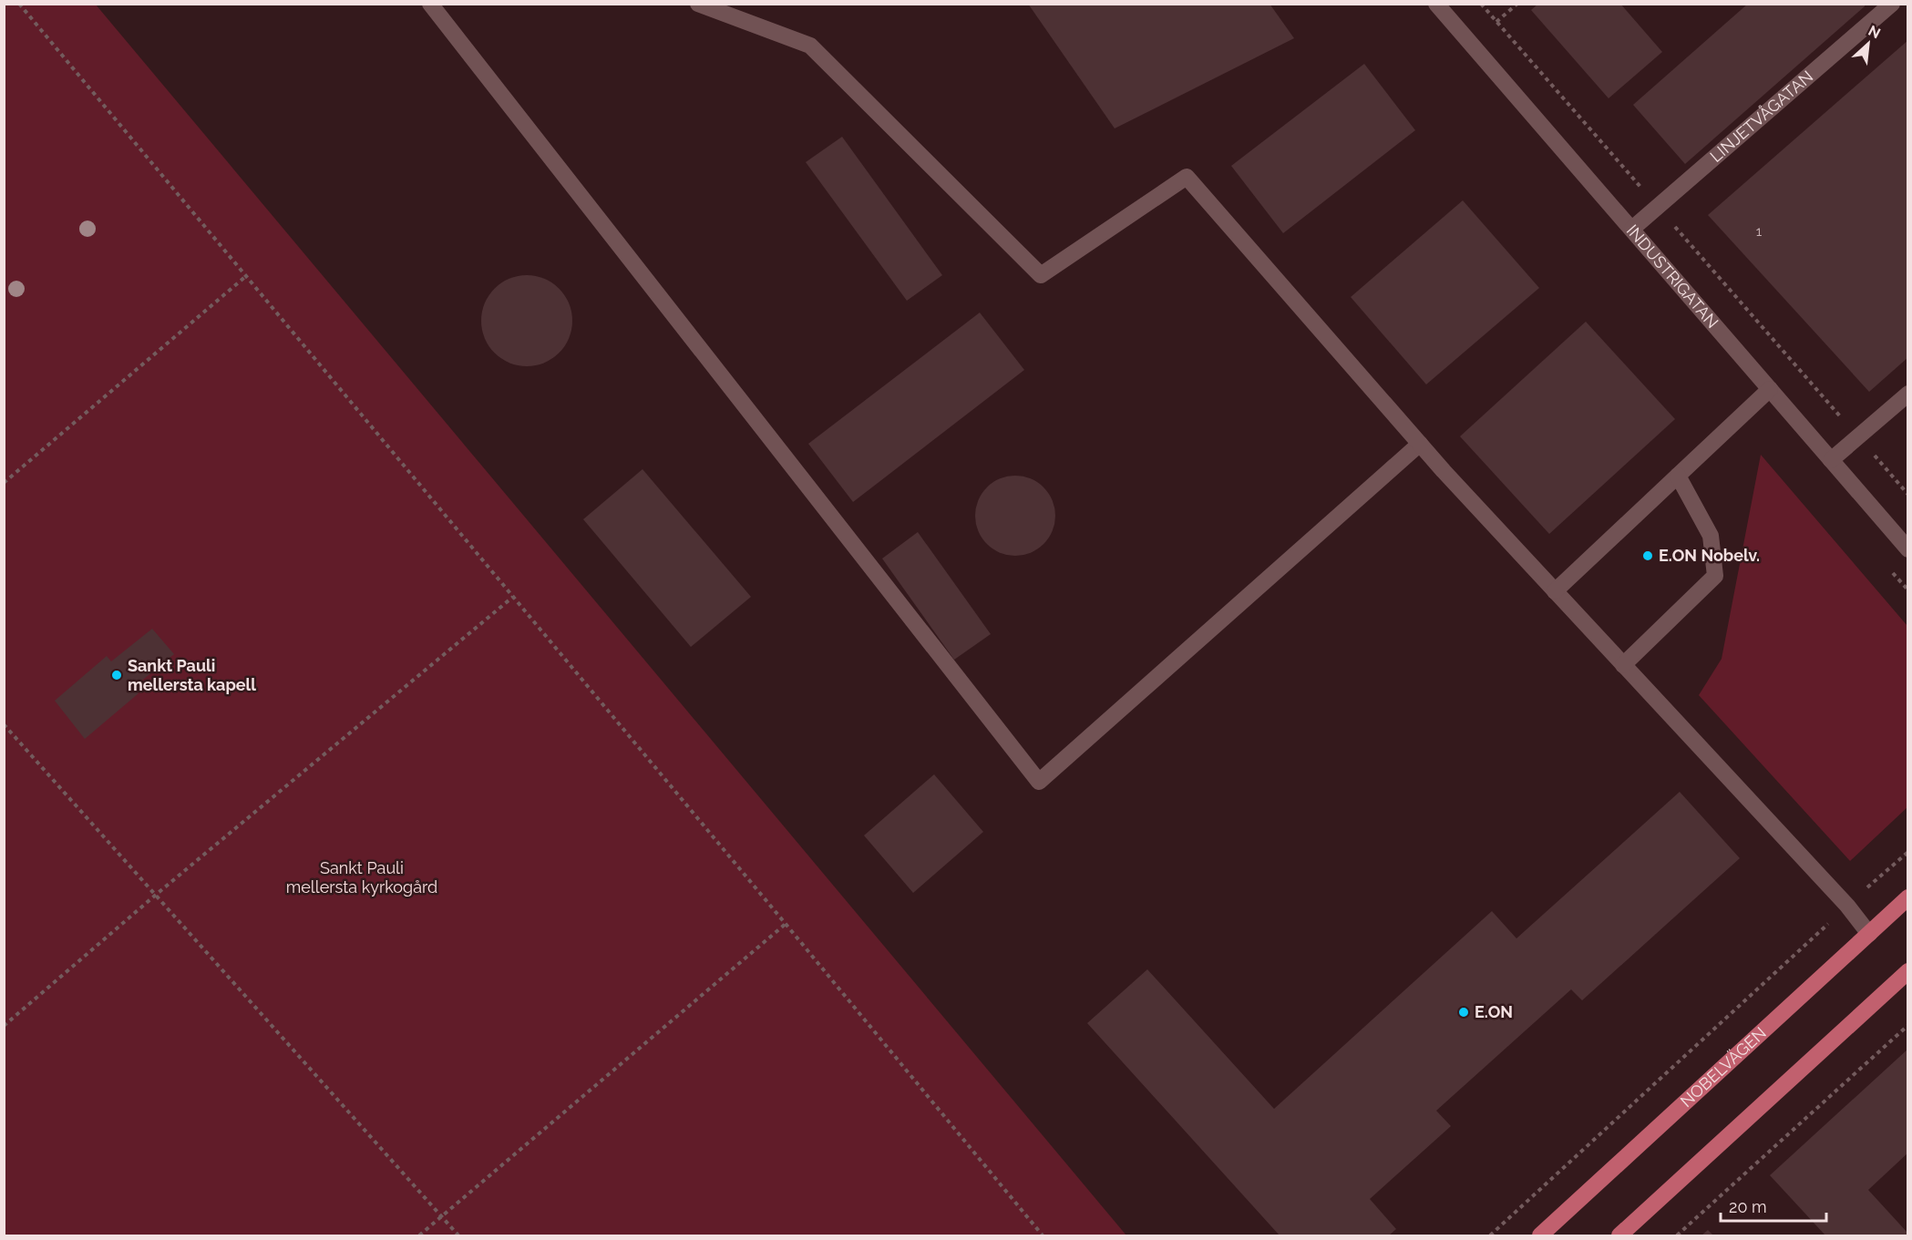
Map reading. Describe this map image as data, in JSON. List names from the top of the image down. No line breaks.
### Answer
{"streets":{"main road":["NOBELVÄGEN"],"street":["LINJETVÅGATAN","INDUSTRIGATAN"]},"crossings":[["LINJETVÅGATAN","INDUSTRIGATAN"]],"parks":["Sankt Pauli mellersta kyrkogård"],"places":["E.ON Nobelv.","Sankt Pauli mellersta kapell","E.ON"],"house_numbers":["1"],"scale_bar":"20 m","north":"top right"}
